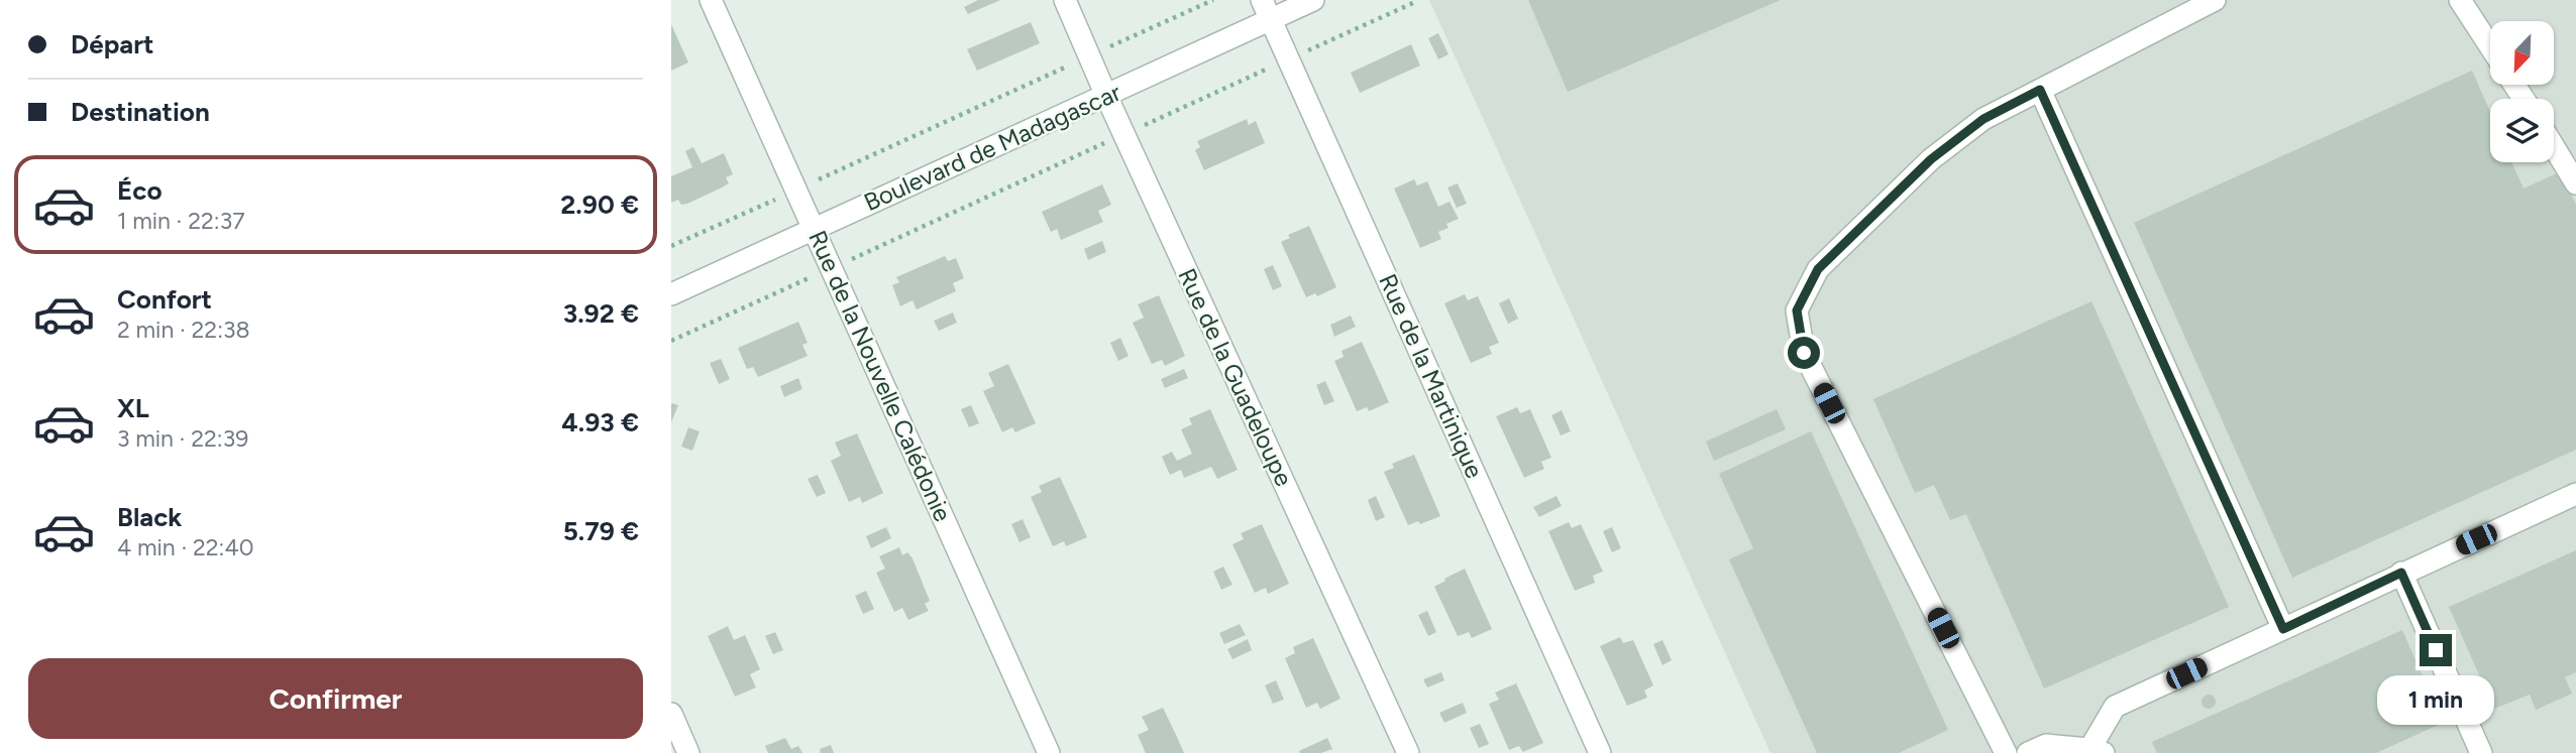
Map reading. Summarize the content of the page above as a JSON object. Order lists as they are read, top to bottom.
{
  "streets": {
    "street": [
      "Boulevard de Madagascar",
      "Rue de la Nouvelle Calédonie",
      "Rue de la Martinique",
      "Rue de la Guadeloupe"
    ]
  },
  "crossings": [
    ["Boulevard de Madagascar", "Rue de la Nouvelle Calédonie"],
    ["Boulevard de Madagascar", "Rue de la Martinique"],
    ["Boulevard de Madagascar", "Rue de la Guadeloupe"]
  ],
  "north": "bottom left",
  "page": {
    "banner": ["Départ", "Destination"],
    "list": [
      {
        "name": "Éco",
        "note": "1 min · 22:37",
        "value": "2.90 €"
      },
      {
        "name": "Confort",
        "note": "2 min · 22:38",
        "value": "3.92 €"
      },
      {
        "name": "XL",
        "note": "3 min · 22:39",
        "value": "4.93 €"
      },
      {
        "name": "Black",
        "note": "4 min · 22:40",
        "value": "5.79 €"
      }
    ],
    "buttons": "Confirmer",
    "bubble": "1 min"
  }
}
